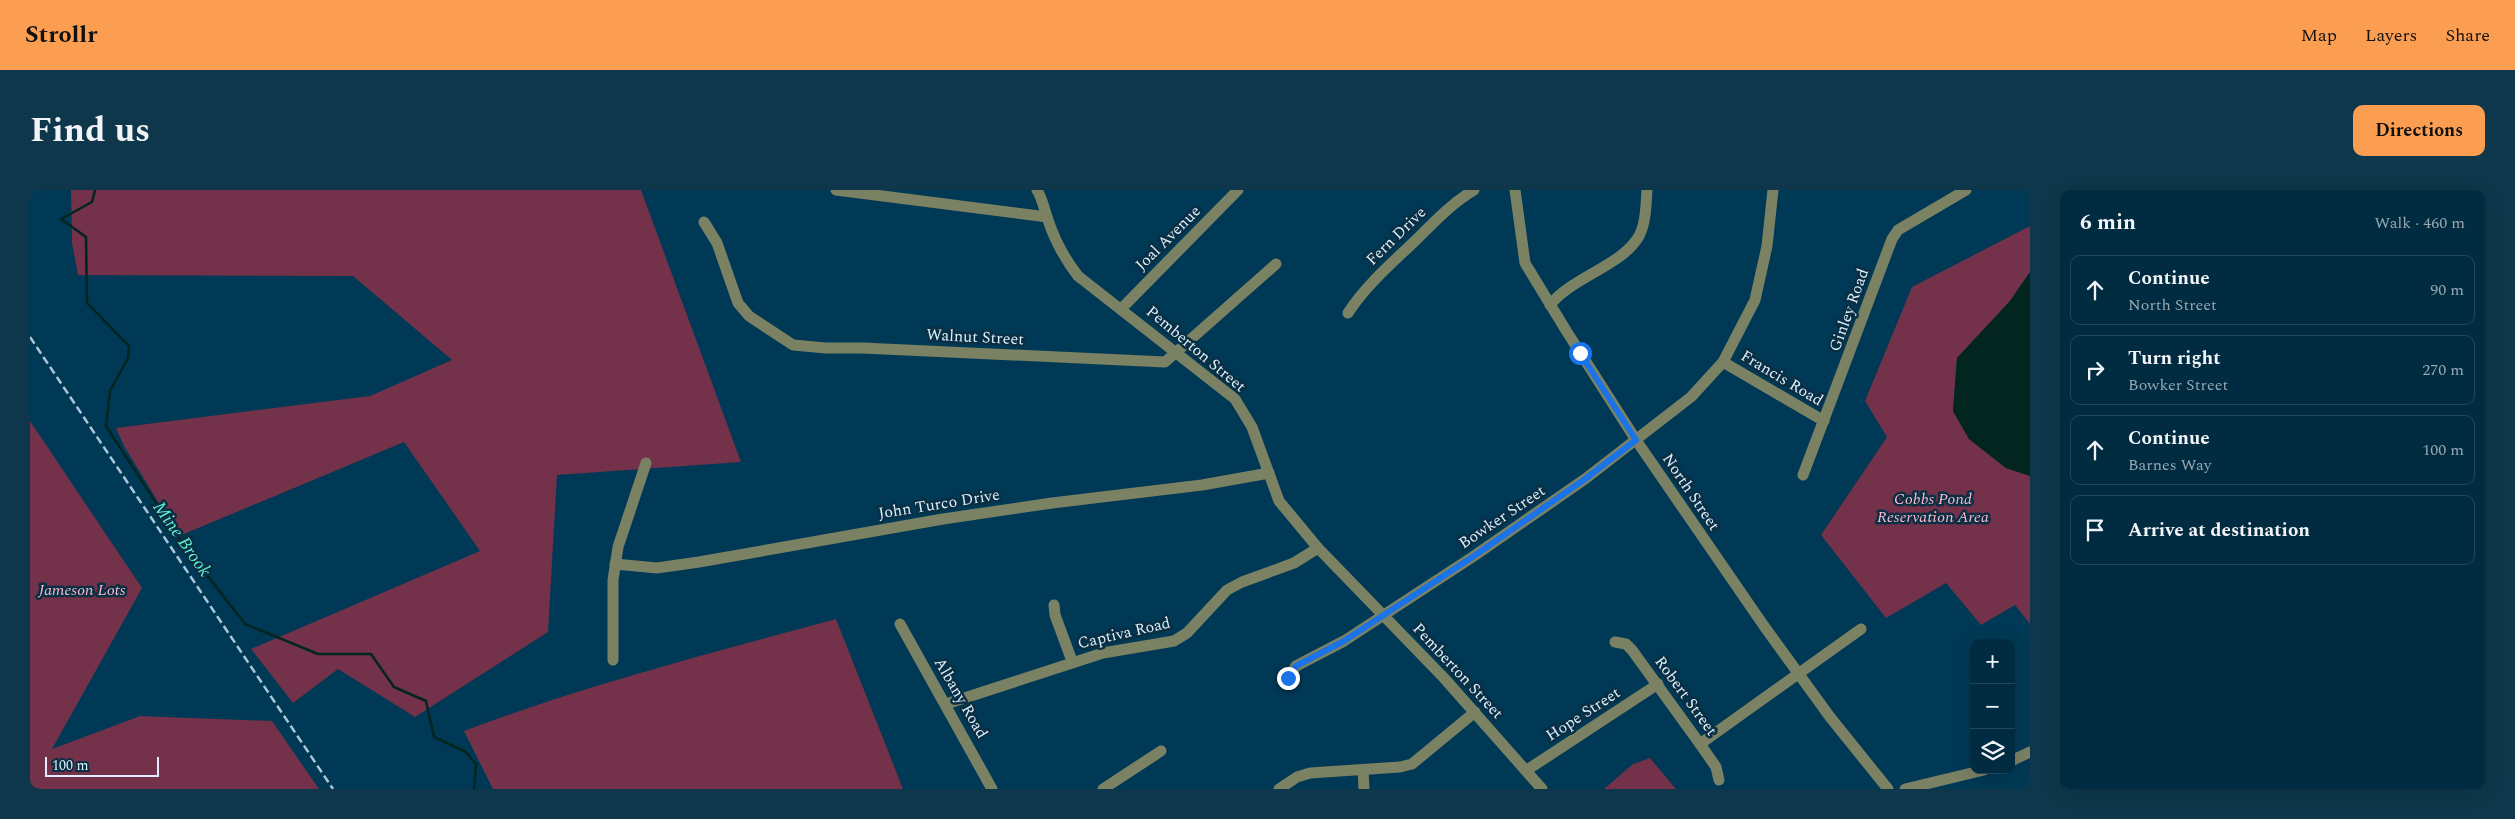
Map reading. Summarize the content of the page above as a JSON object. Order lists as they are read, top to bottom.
{
  "streets": {
    "street": [
      "Fern Drive",
      "Joal Avenue",
      "Ginley Road",
      "Walnut Street",
      "Pemberton Street",
      "Francis Road",
      "North Street",
      "John Turco Drive",
      "Bowker Street",
      "Captiva Road",
      "Robert Street",
      "Albany Road",
      "Hope Street"
    ]
  },
  "crossings": [
    ["Joal Avenue", "Pemberton Street"],
    ["Ginley Road", "Francis Road"],
    ["Walnut Street", "Pemberton Street"],
    ["Pemberton Street", "John Turco Drive"],
    ["Pemberton Street", "Bowker Street"],
    ["Pemberton Street", "Captiva Road"],
    ["Pemberton Street", "Hope Street"],
    ["Francis Road", "Bowker Street"],
    ["North Street", "Bowker Street"],
    ["Captiva Road", "Albany Road"],
    ["Robert Street", "Hope Street"]
  ],
  "water": ["Mine Brook"],
  "parks": ["Cobbs Pond Reservation Area", "Jameson Lots"],
  "scale_bar": "100 m",
  "page": {
    "header": "Strollr",
    "nav": ["Map", "Layers", "Share"],
    "title": "Find us",
    "buttons": "Directions",
    "heading": ["6 min", "Walk · 460 m"],
    "list": [
      ["Continue", "North Street", "90 m"],
      ["Turn right", "Bowker Street", "270 m"],
      ["Continue", "Barnes Way", "100 m"],
      "Arrive at destination"
    ],
    "map_buttons": ["+", "−"],
    "scale": "100 m"
  }
}
